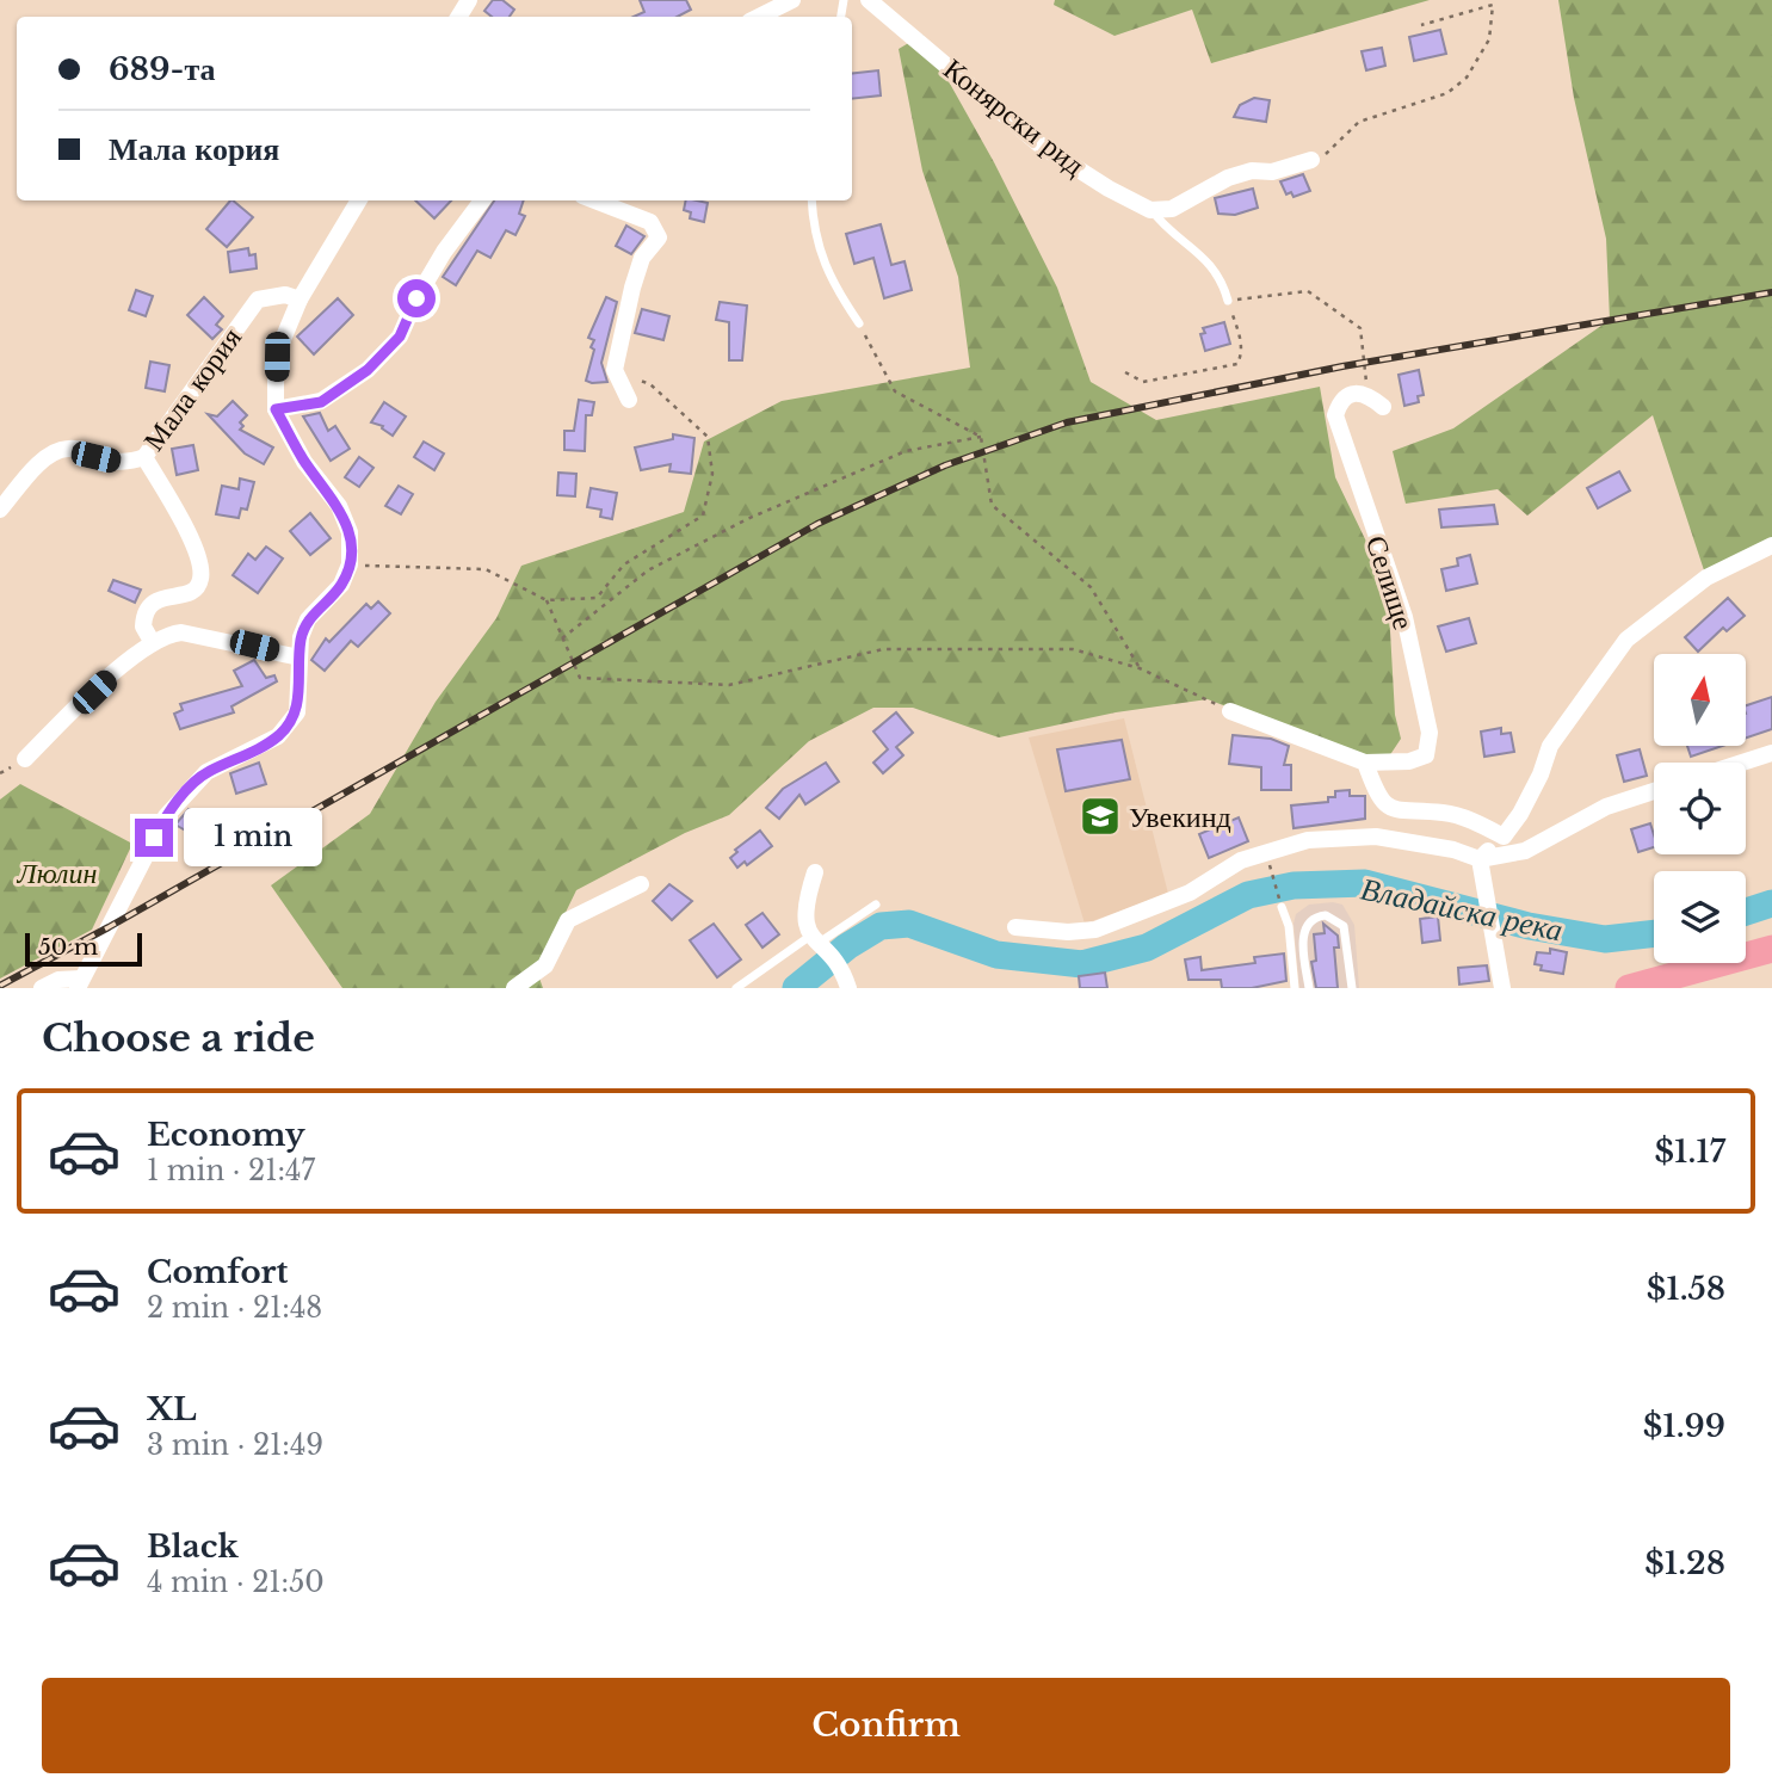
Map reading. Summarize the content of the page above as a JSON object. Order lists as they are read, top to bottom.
{
  "streets": {
    "street": ["Конярски рид", "Мала кория", "Селище"]
  },
  "water": ["Владайска река"],
  "parks": ["Люлин"],
  "places": {
    "school or university": ["Увекинд"]
  },
  "scale_bar": "50 m",
  "north": "top",
  "page": {
    "banner": ["689-та", "Мала кория"],
    "bubble": "1 min",
    "scale": "50 m",
    "heading": "Choose a ride",
    "list": [
      {
        "name": "Economy",
        "note": "1 min · 21:47",
        "value": "$1.17"
      },
      {
        "name": "Comfort",
        "note": "2 min · 21:48",
        "value": "$1.58"
      },
      {
        "name": "XL",
        "note": "3 min · 21:49",
        "value": "$1.99"
      },
      {
        "name": "Black",
        "note": "4 min · 21:50",
        "value": "$1.28"
      }
    ],
    "buttons": "Confirm"
  }
}
